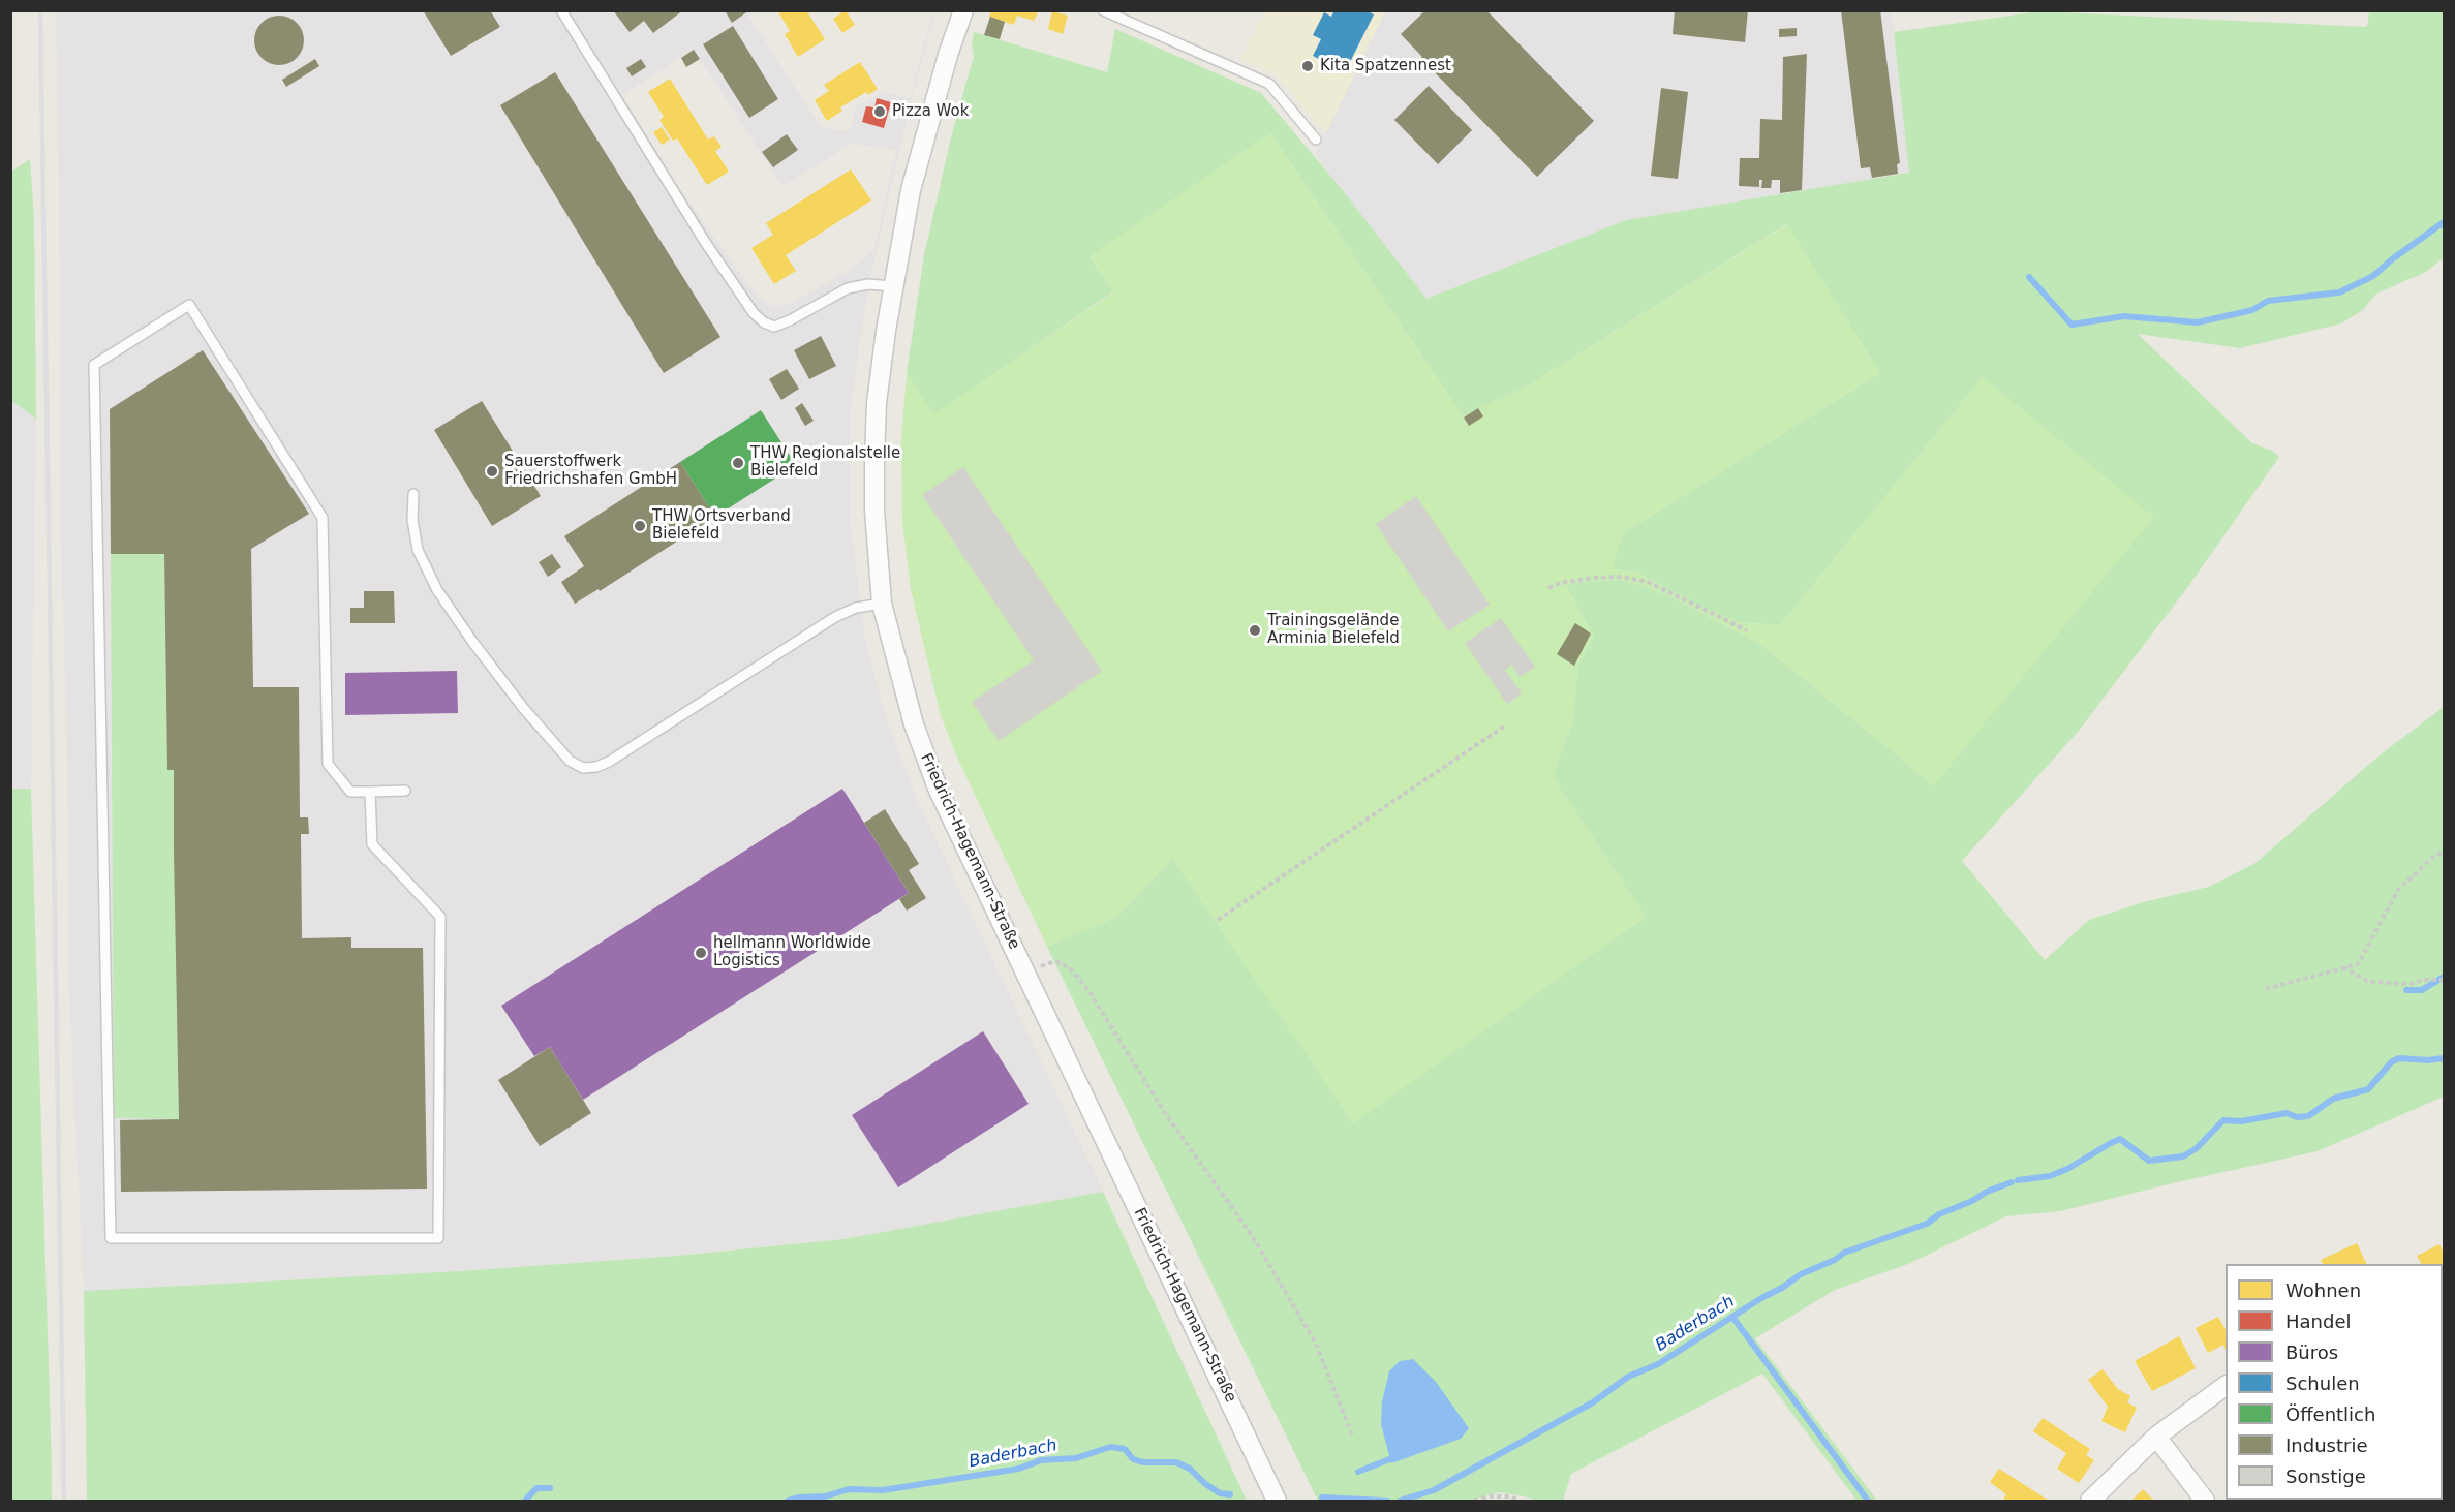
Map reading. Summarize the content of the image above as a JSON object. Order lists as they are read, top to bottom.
{
  "streets": {
    "street": ["Friedrich-Hagemann-Straße"]
  },
  "water": ["Baderbach"],
  "places": [
    "Kita Spatzennest",
    "Pizza Wok",
    "THW Regionalstelle Bielefeld",
    "Sauerstoffwerk Friedrichshafen GmbH",
    "THW Ortsverband Bielefeld",
    "Trainingsgelände Arminia Bielefeld",
    "hellmann Worldwide Logistics"
  ],
  "legend": [
    "Wohnen",
    "Handel",
    "Büros",
    "Schulen",
    "Öffentlich",
    "Industrie",
    "Sonstige"
  ]
}
